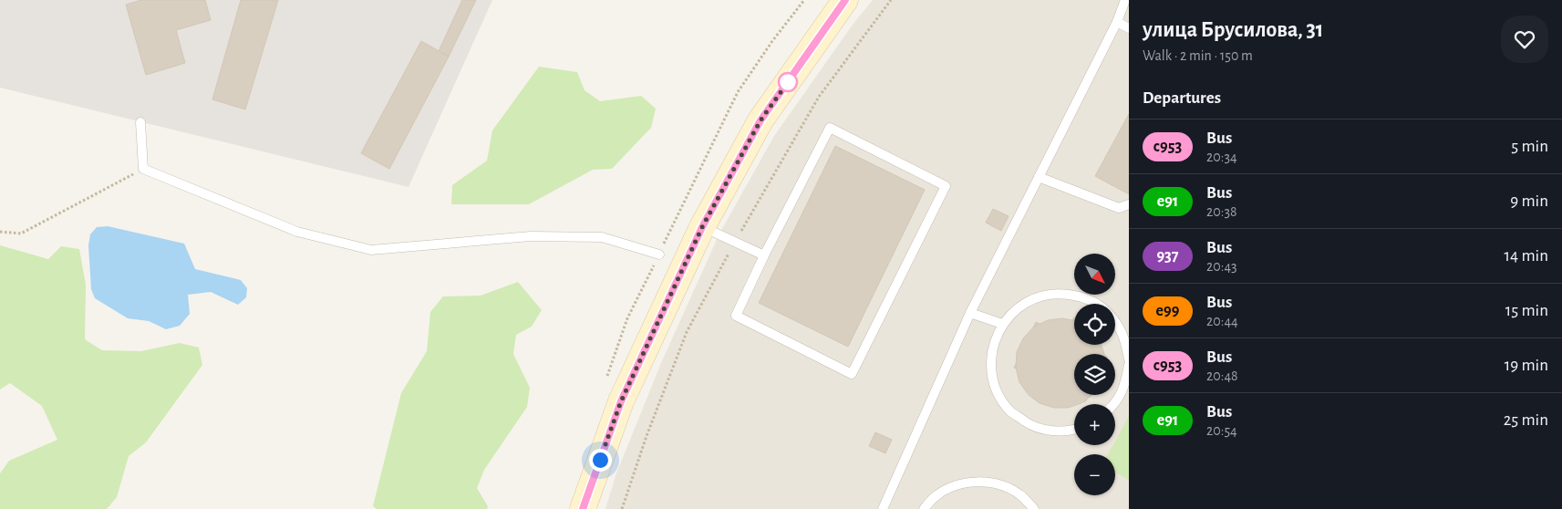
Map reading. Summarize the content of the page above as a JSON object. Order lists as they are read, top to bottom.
{
  "lines": ["bus line с953"],
  "north": "bottom right",
  "page": {
    "heading": [
      ["улица Брусилова, 31", "Walk · 2 min · 150 m"],
      "Departures"
    ],
    "list": [
      {
        "mark": "с953",
        "name": "Bus",
        "note": "20:34",
        "value": "5 min"
      },
      {
        "mark": "е91",
        "name": "Bus",
        "note": "20:38",
        "value": "9 min"
      },
      {
        "mark": "937",
        "name": "Bus",
        "note": "20:43",
        "value": "14 min"
      },
      {
        "mark": "е99",
        "name": "Bus",
        "note": "20:44",
        "value": "15 min"
      },
      {
        "mark": "с953",
        "name": "Bus",
        "note": "20:48",
        "value": "19 min"
      },
      {
        "mark": "е91",
        "name": "Bus",
        "note": "20:54",
        "value": "25 min"
      }
    ],
    "map_buttons": ["+", "−"]
  }
}
